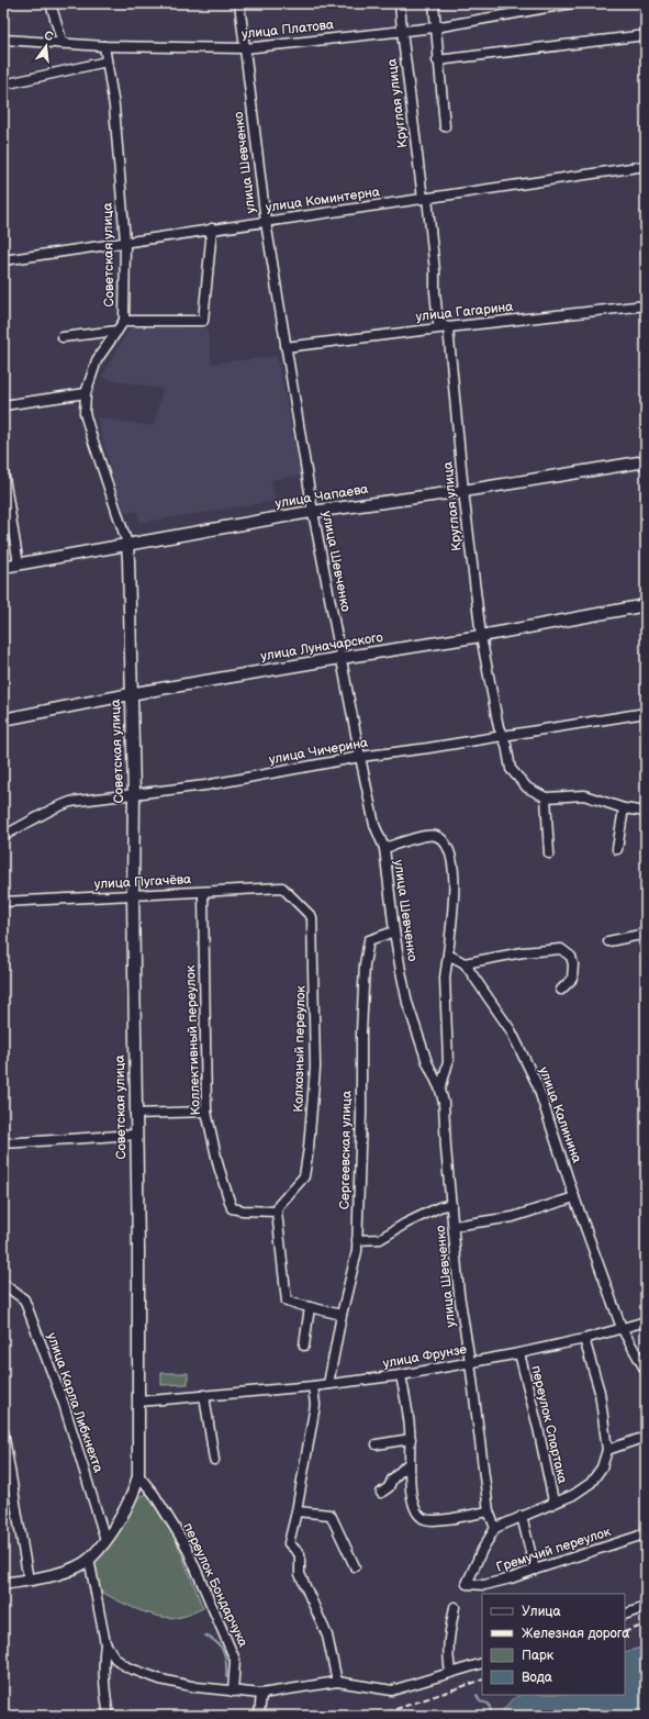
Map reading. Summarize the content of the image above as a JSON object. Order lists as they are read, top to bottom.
{
  "streets": {
    "main road": ["Советская улица", "улица Чапаева", "улица Луначарского"],
    "street": [
      "улица Платова",
      "Круглая улица",
      "улица Шевченко",
      "улица Коминтерна",
      "улица Гагарина",
      "улица Чичерина",
      "улица Пугачёва",
      "Коллективный переулок",
      "Колхозный переулок",
      "улица Калинина",
      "Сергеевская улица",
      "улица Фрунзе",
      "улица Карла Либкнехта",
      "переулок Спартака",
      "Гремучий переулок",
      "переулок Бондарчука"
    ]
  },
  "crossings": [
    ["улица Платова", "Круглая улица"],
    ["улица Платова", "улица Шевченко"],
    ["улица Платова", "Советская улица"],
    ["Круглая улица", "улица Коминтерна"],
    ["Круглая улица", "улица Гагарина"],
    ["Круглая улица", "улица Чапаева"],
    ["Круглая улица", "улица Луначарского"],
    ["Круглая улица", "улица Чичерина"],
    ["улица Шевченко", "улица Коминтерна"],
    ["улица Шевченко", "улица Гагарина"],
    ["улица Шевченко", "улица Чапаева"],
    ["улица Шевченко", "улица Луначарского"],
    ["улица Шевченко", "улица Чичерина"],
    ["улица Шевченко", "улица Калинина"],
    ["улица Шевченко", "Сергеевская улица"],
    ["улица Шевченко", "улица Фрунзе"],
    ["улица Шевченко", "Гремучий переулок"],
    ["улица Коминтерна", "Советская улица"],
    ["Советская улица", "улица Чапаева"],
    ["Советская улица", "улица Луначарского"],
    ["Советская улица", "улица Чичерина"],
    ["Советская улица", "улица Пугачёва"],
    ["Советская улица", "улица Фрунзе"],
    ["Советская улица", "улица Карла Либкнехта"],
    ["Советская улица", "переулок Бондарчука"],
    ["улица Пугачёва", "Коллективный переулок"],
    ["улица Пугачёва", "Колхозный переулок"],
    ["Коллективный переулок", "Колхозный переулок"],
    ["улица Калинина", "улица Фрунзе"],
    ["Сергеевская улица", "улица Фрунзе"],
    ["улица Фрунзе", "переулок Спартака"]
  ],
  "legend": [
    "Улица",
    "Железная дорога",
    "Парк",
    "Вода"
  ],
  "north": "top"
}
